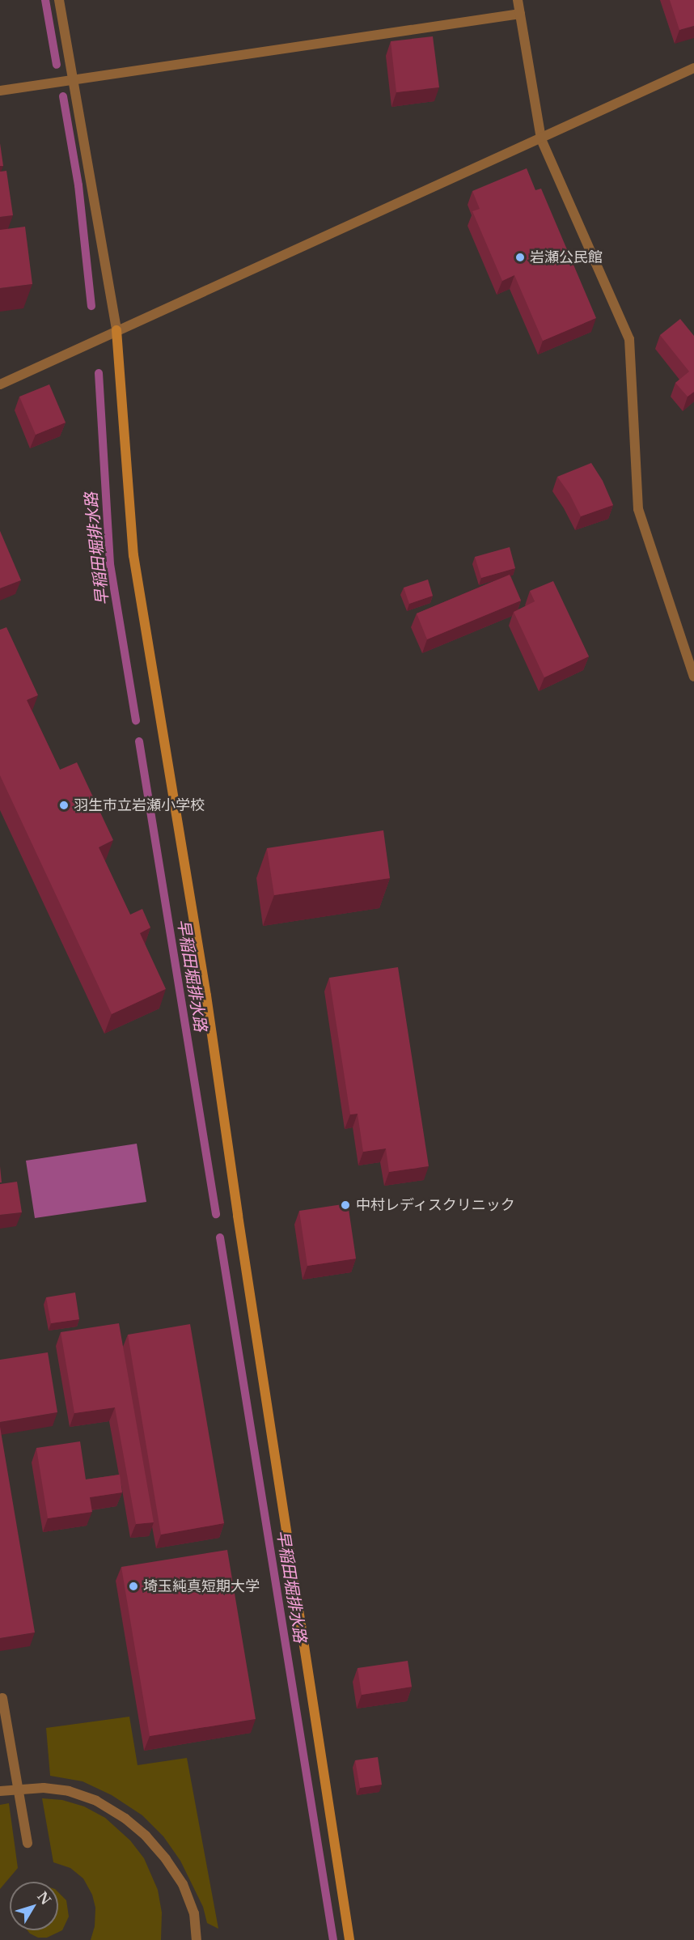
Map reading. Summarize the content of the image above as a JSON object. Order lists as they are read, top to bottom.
{
  "water": ["早稲田堀排水路"],
  "places": [
    "岩瀬公民館",
    "羽生市立岩瀬小学校",
    "中村レディスクリニック",
    "埼玉純真短期大学"
  ],
  "north": "top right"
}
